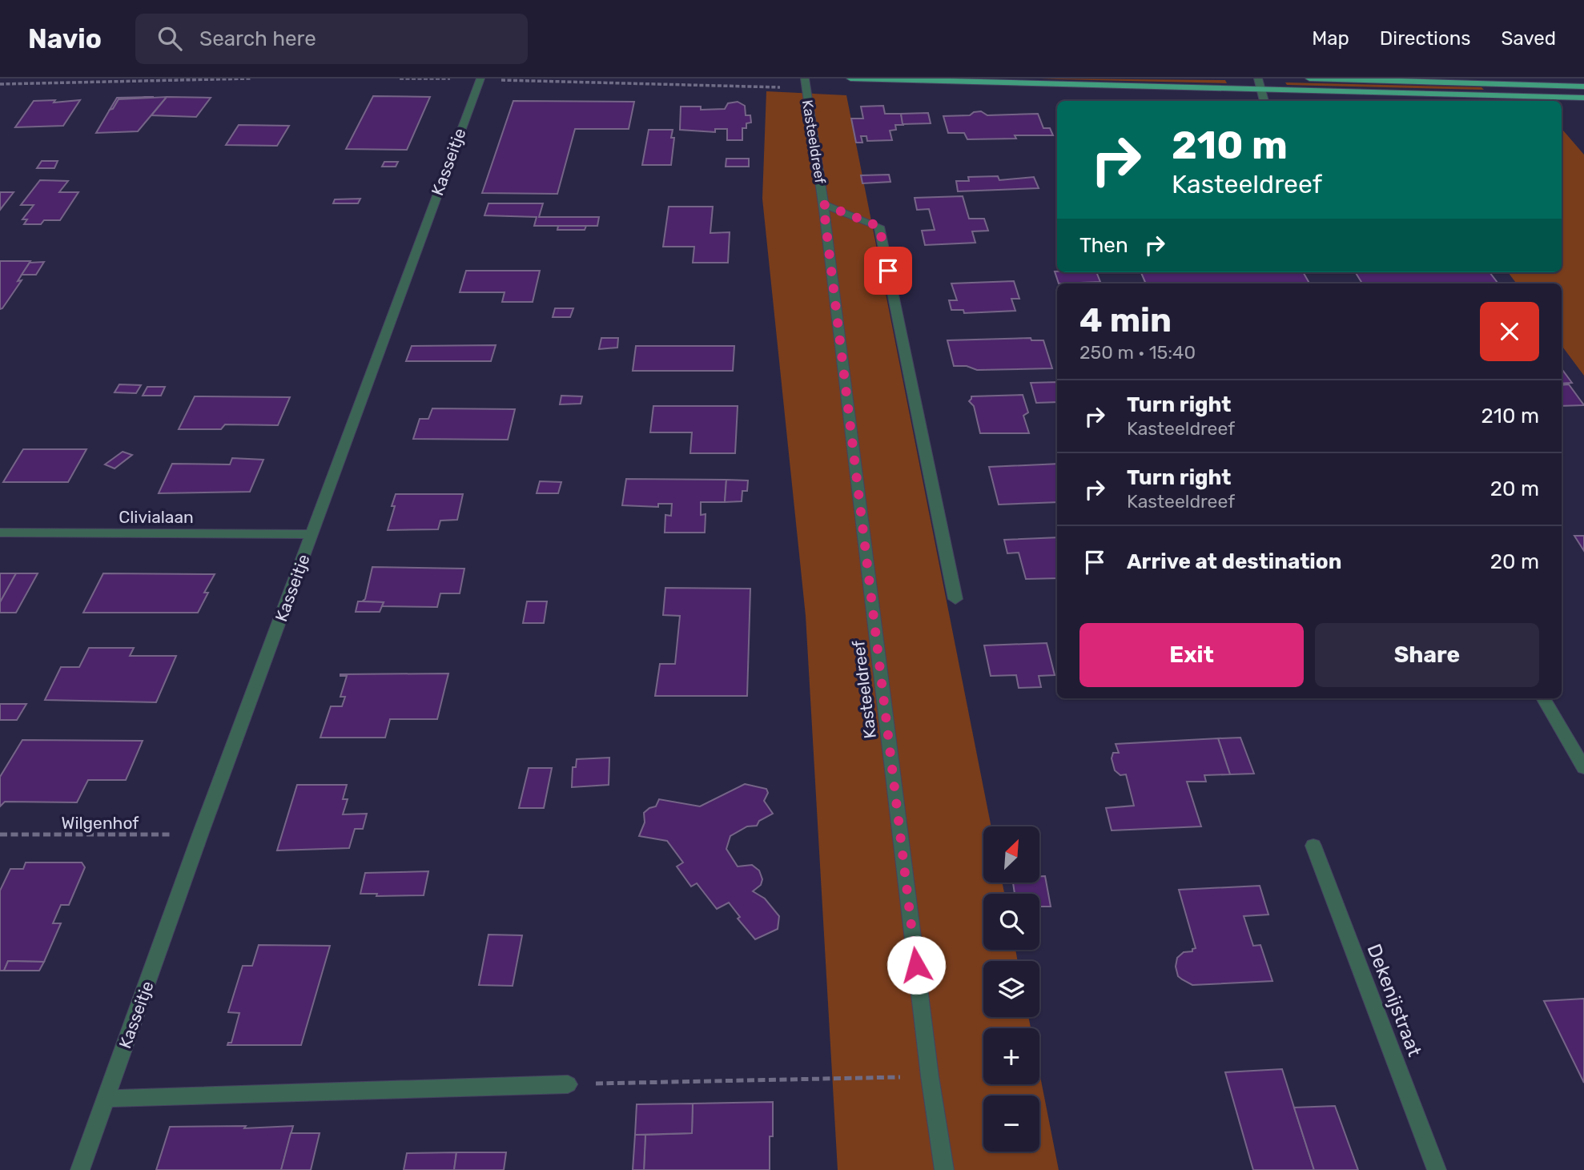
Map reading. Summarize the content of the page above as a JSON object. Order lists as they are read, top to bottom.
{
  "streets": {
    "street": [
      "Kasteeldreef",
      "Kasseitje",
      "Clivialaan",
      "Dekenijstraat"
    ],
    "path": ["Wilgenhof"]
  },
  "crossings": [
    ["Kasseitje", "Clivialaan"],
    ["Kasseitje", "Wilgenhof"]
  ],
  "north": "top right",
  "page": {
    "header": "Navio",
    "search": "Search here",
    "nav": ["Map", "Directions", "Saved"],
    "turn": ["210 m", "Kasteeldreef"],
    "then": "Then",
    "heading": ["4 min", "250 m · 15:40"],
    "list": [
      {
        "name": "Turn right",
        "note": "Kasteeldreef",
        "value": "210 m"
      },
      {
        "name": "Turn right",
        "note": "Kasteeldreef",
        "value": "20 m"
      },
      {
        "name": "Arrive at destination",
        "value": "20 m"
      }
    ],
    "buttons": ["Exit", "Share"],
    "map_buttons": ["+", "−"]
  }
}
